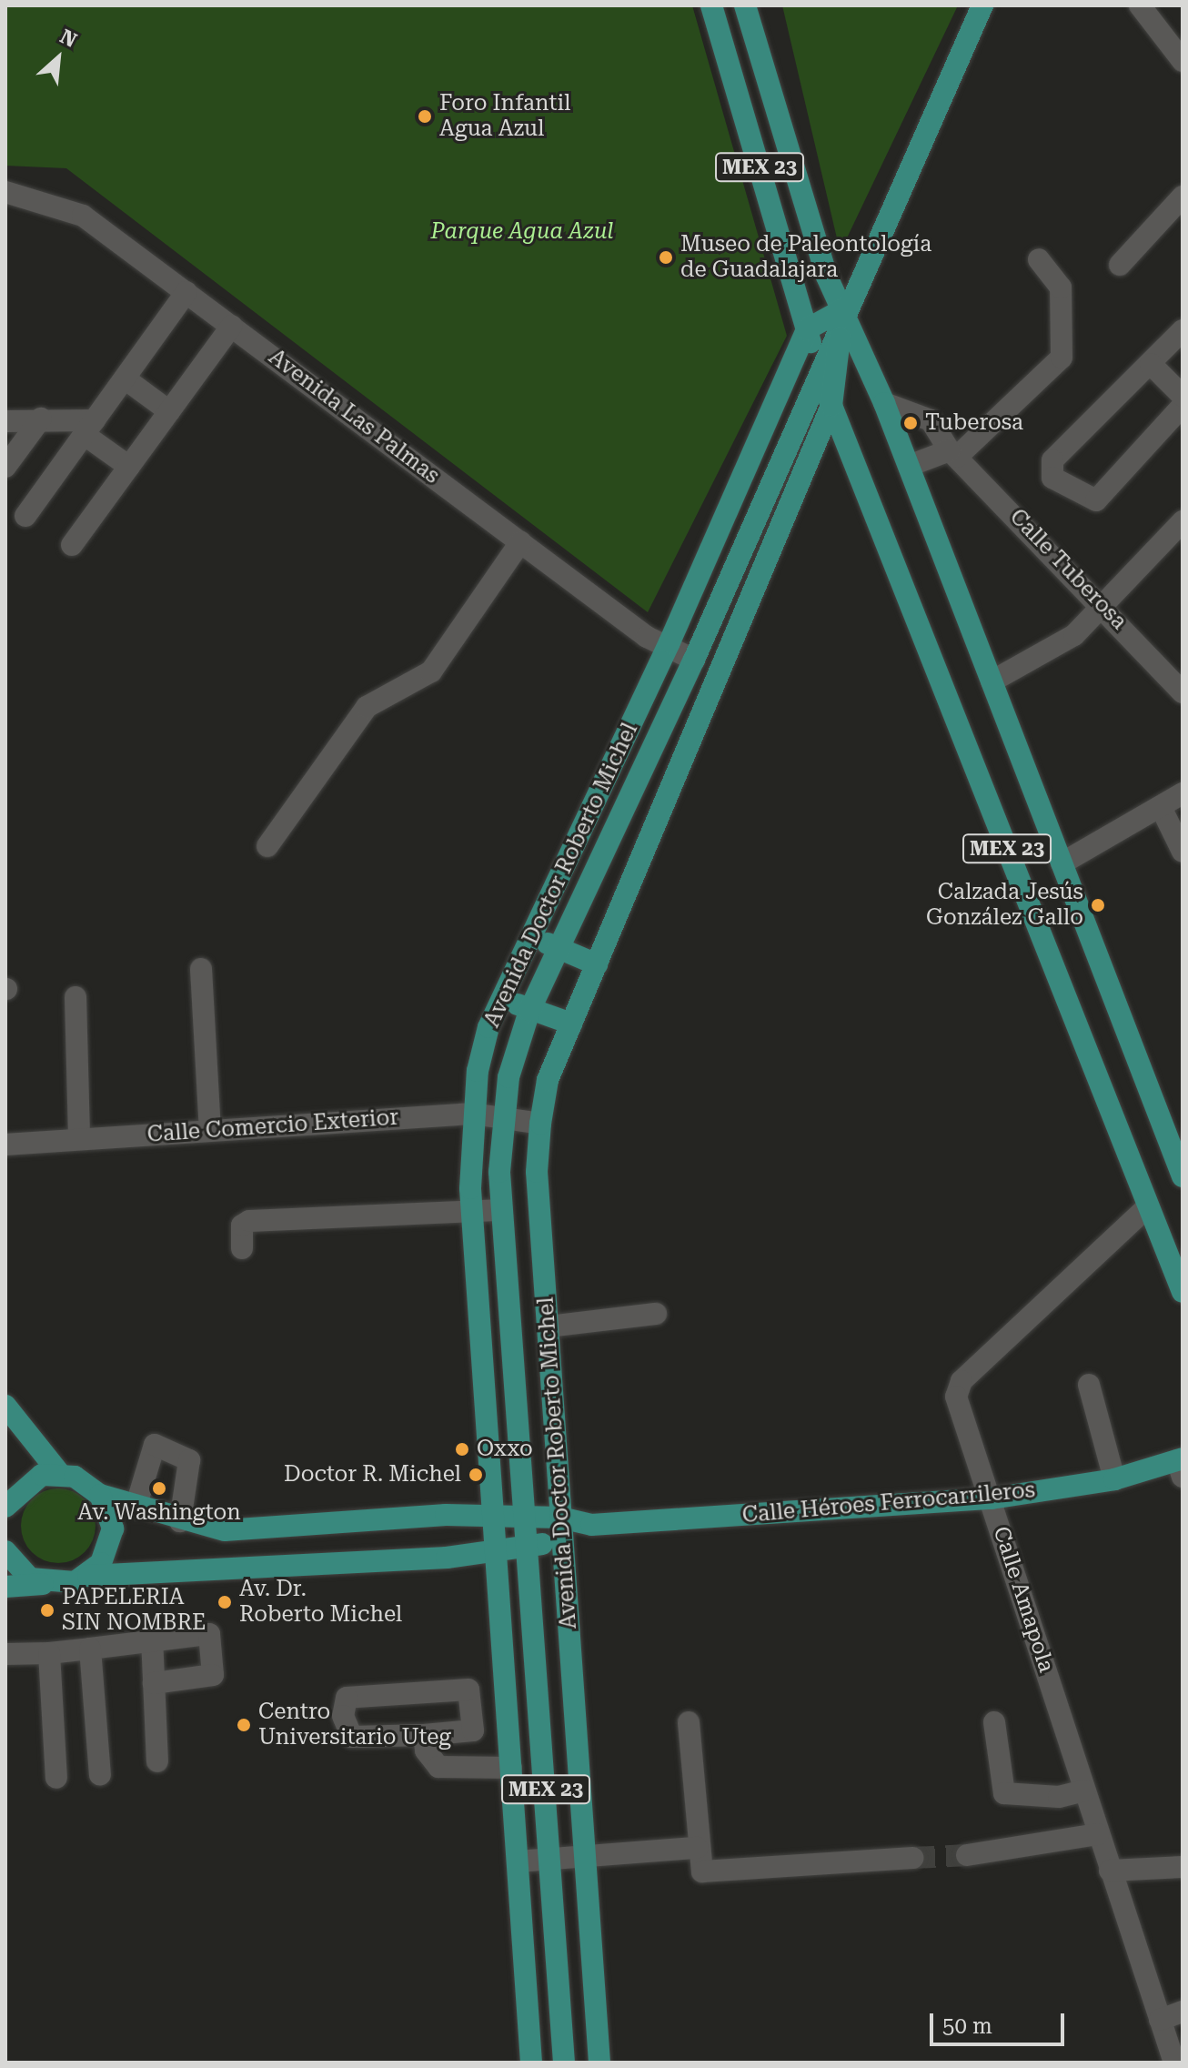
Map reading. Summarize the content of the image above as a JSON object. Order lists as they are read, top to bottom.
{
  "streets": {
    "main road": ["MEX 23", "Avenida Doctor Roberto Michel", "Calle Héroes Ferrocarrileros"],
    "street": [
      "Avenida Las Palmas",
      "Calle Tuberosa",
      "Calle Comercio Exterior",
      "Calle Amapola"
    ]
  },
  "crossings": [
    ["MEX 23", "Calle Tuberosa"],
    ["MEX 23", "Avenida Doctor Roberto Michel"],
    ["MEX 23", "Calle Amapola"],
    ["Avenida Las Palmas", "Avenida Doctor Roberto Michel"],
    ["Avenida Doctor Roberto Michel", "Calle Comercio Exterior"],
    ["Avenida Doctor Roberto Michel", "Calle Héroes Ferrocarrileros"],
    ["Calle Héroes Ferrocarrileros", "Calle Amapola"]
  ],
  "parks": ["Parque Agua Azul"],
  "places": [
    "Foro Infantil Agua Azul",
    "Museo de Paleontología de Guadalajara",
    "Tuberosa",
    "Calzada Jesús González Gallo",
    "Oxxo",
    "Doctor R. Michel",
    "Av. Washington",
    "Av. Dr. Roberto Michel",
    "PAPELERIA SIN NOMBRE",
    "Centro Universitario Uteg"
  ],
  "scale_bar": "50 m",
  "north": "top right"
}
